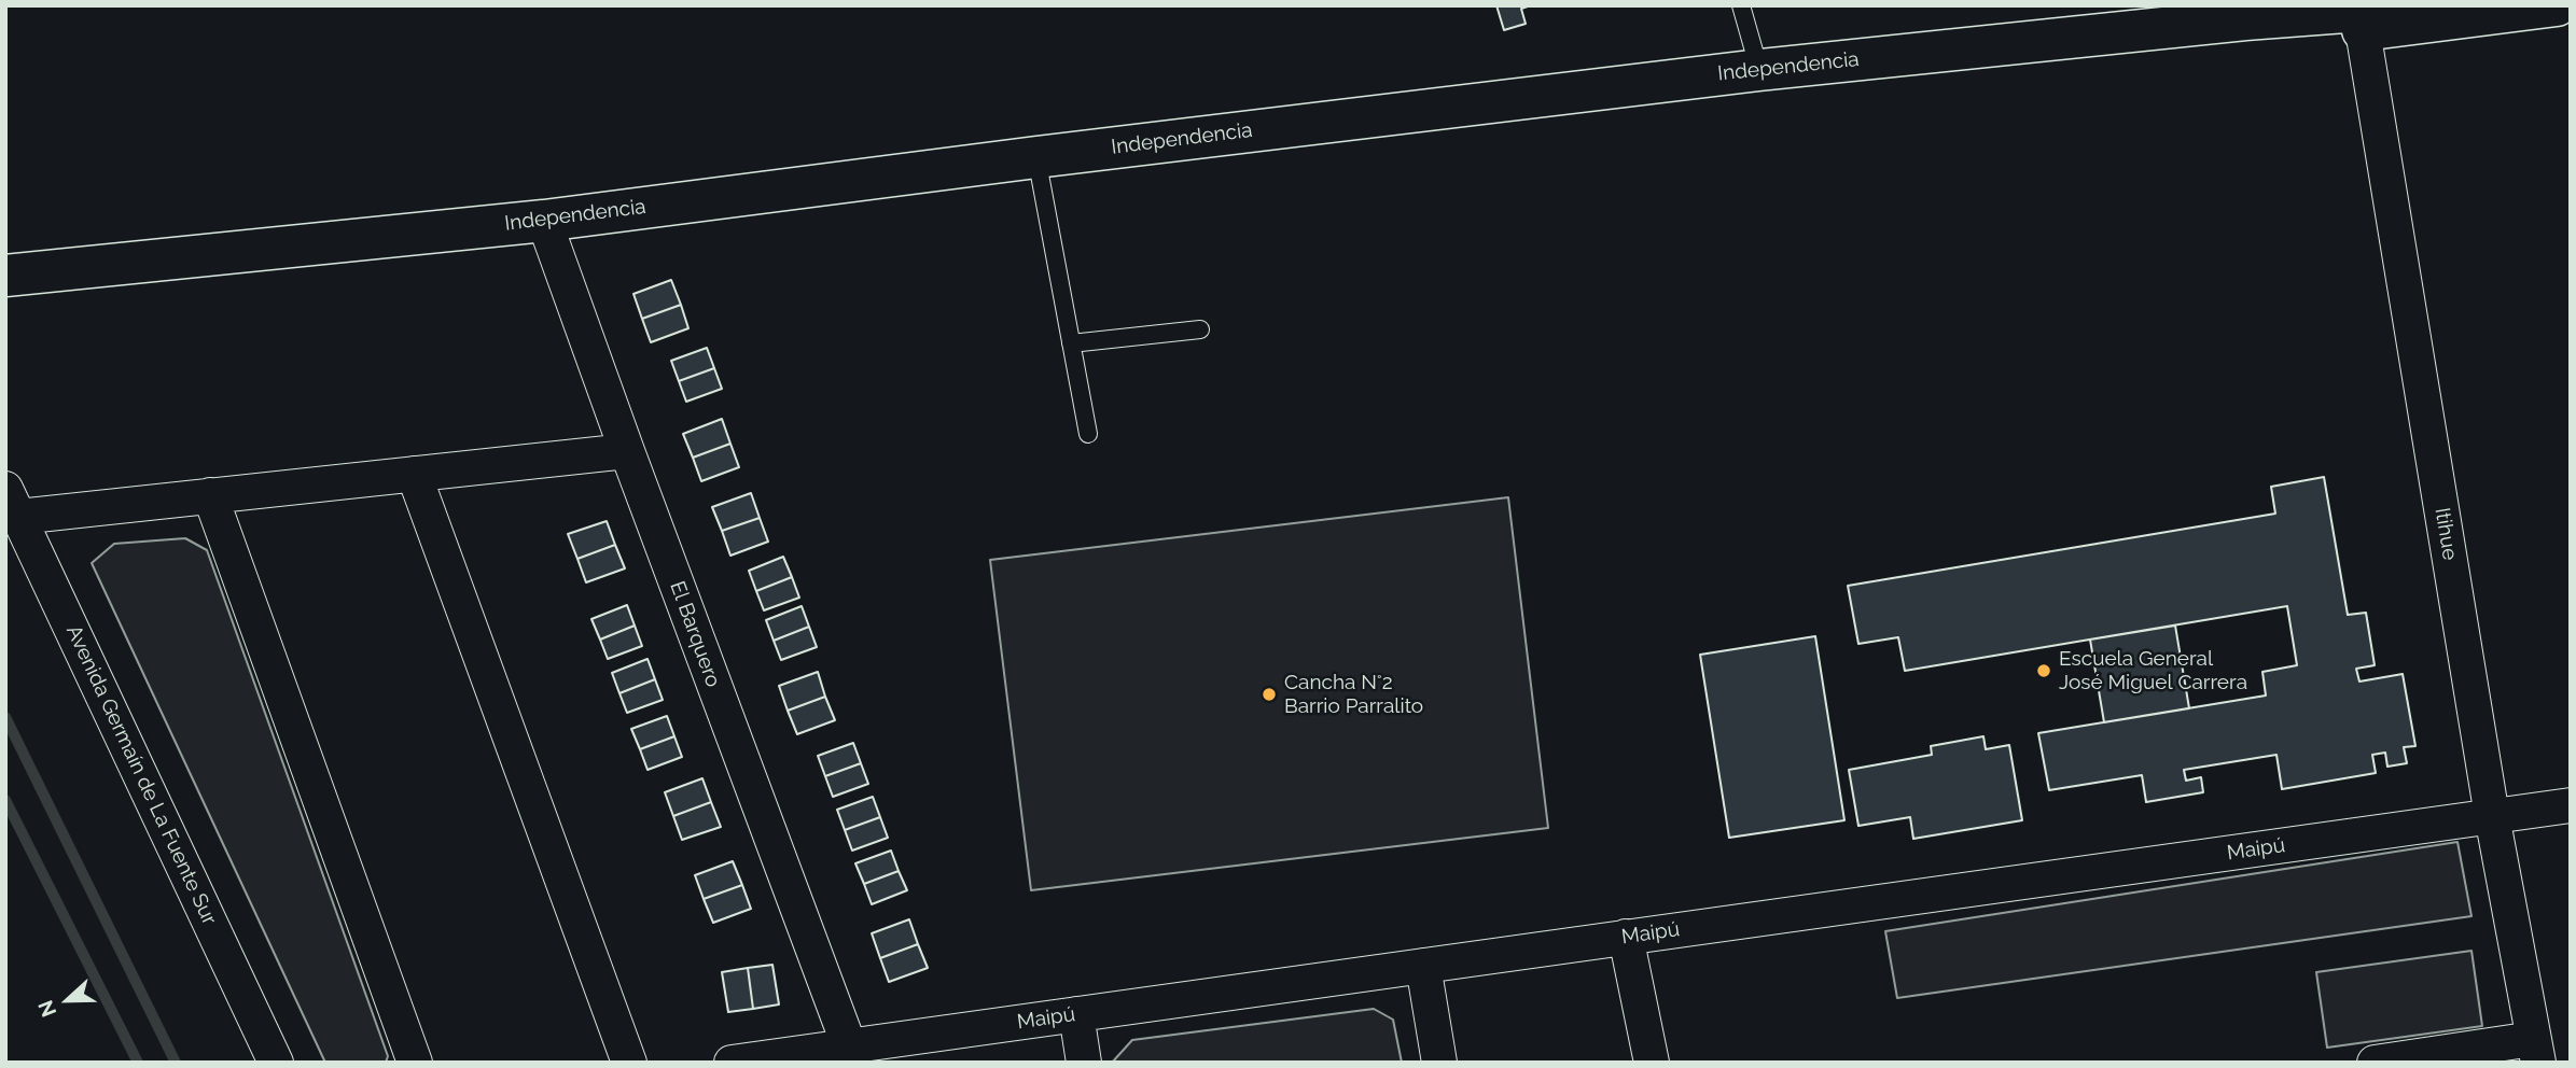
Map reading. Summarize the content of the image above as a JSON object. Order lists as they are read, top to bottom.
{
  "streets": {
    "street": [
      "Independencia",
      "Itihue",
      "El Barquero",
      "Avenida Germaín de La Fuente Sur",
      "Maipú"
    ]
  },
  "crossings": [
    ["Independencia", "Itihue"],
    ["Independencia", "El Barquero"],
    ["Itihue", "Maipú"],
    ["El Barquero", "Maipú"]
  ],
  "places": ["Escuela General José Miguel Carrera", "Cancha N°2 Barrio Parralito"],
  "north": "left"
}
